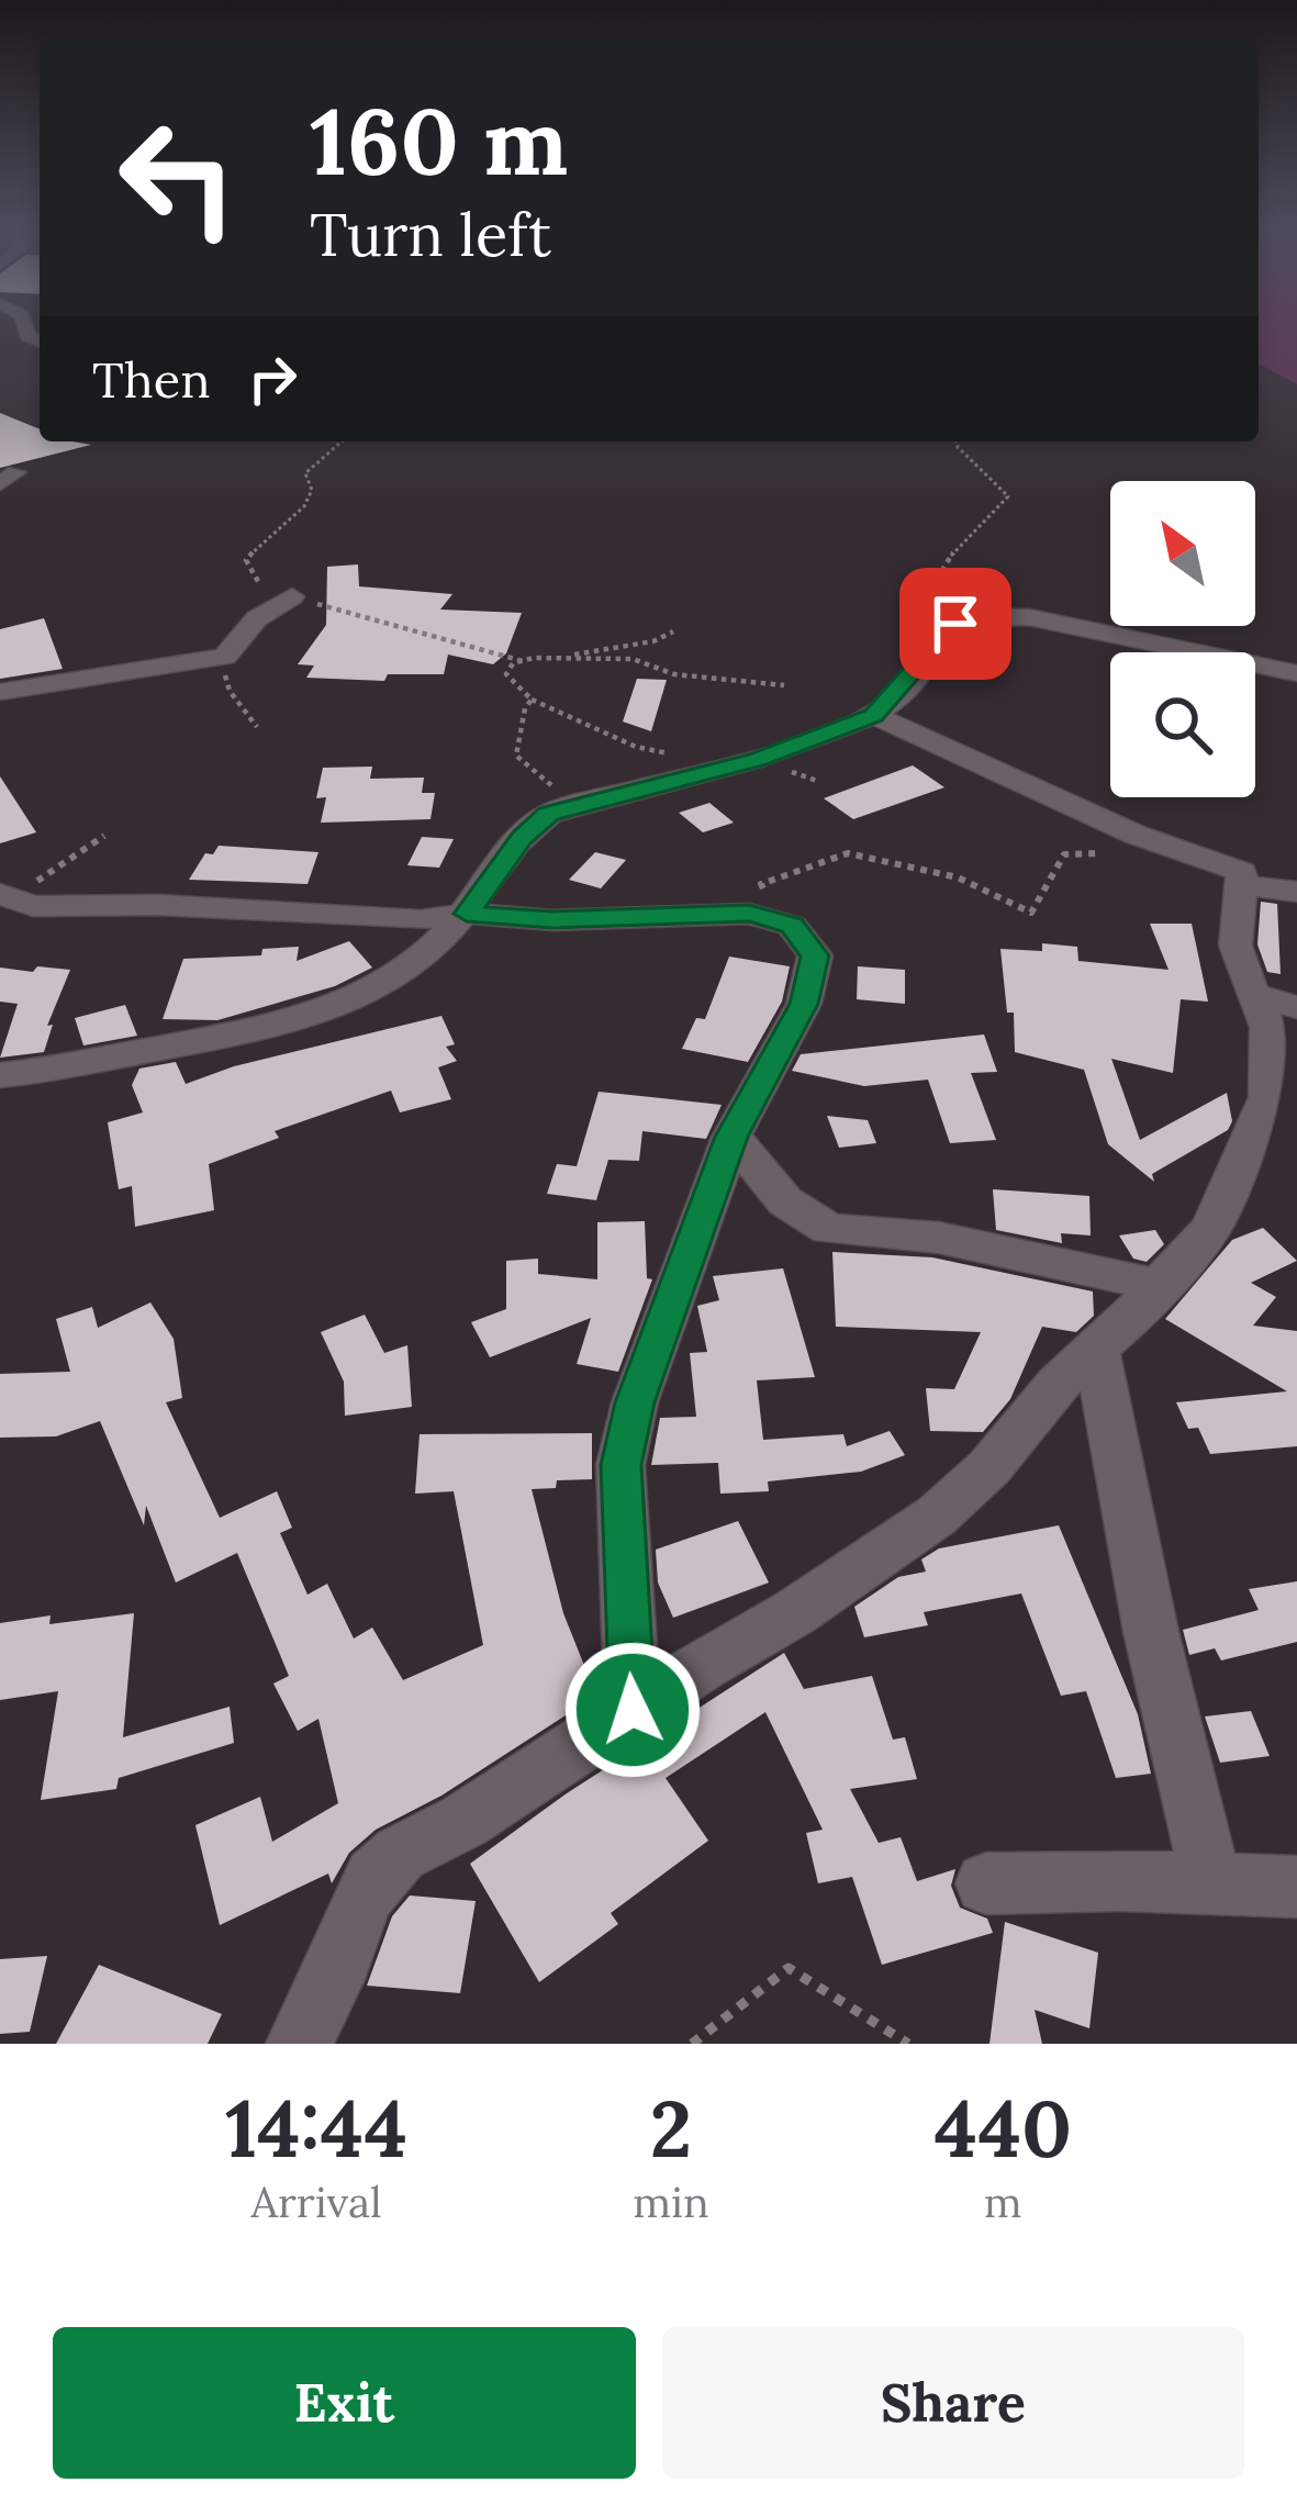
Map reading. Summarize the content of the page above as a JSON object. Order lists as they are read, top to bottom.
{
  "north": "top left",
  "page": {
    "turn": ["160 m", "Turn left"],
    "then": "Then",
    "eta": [
      "14:44",
      "Arrival",
      "2",
      "min",
      "440",
      "m"
    ],
    "buttons": ["Exit", "Share"]
  }
}
